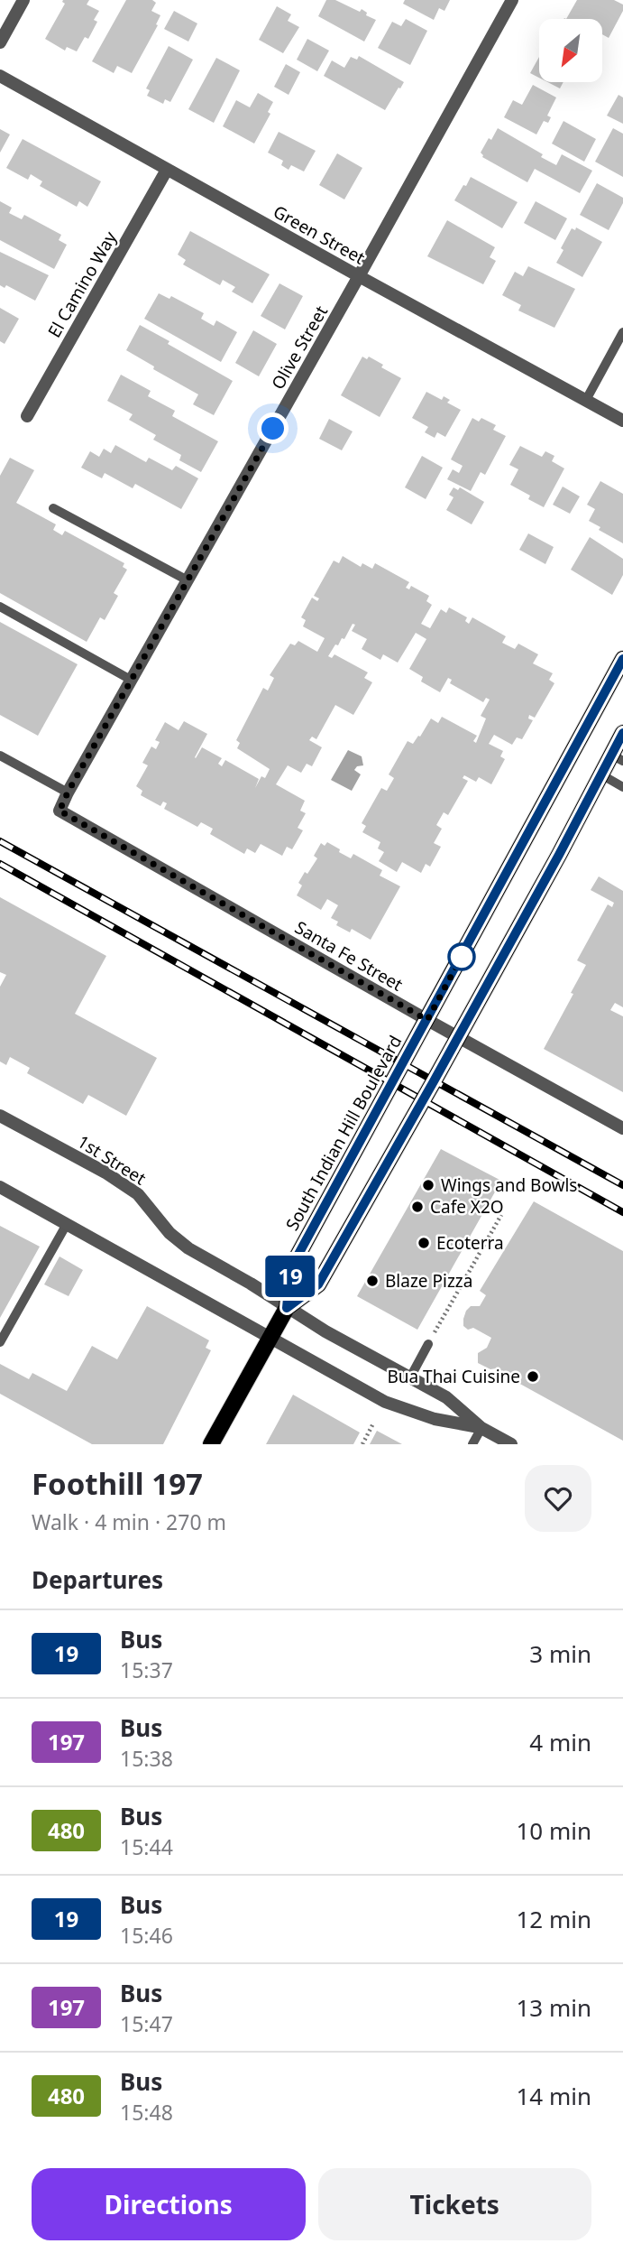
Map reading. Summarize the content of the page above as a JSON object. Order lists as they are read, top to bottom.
{
  "streets": {
    "main road": ["South Indian Hill Boulevard"],
    "street": [
      "Green Street",
      "El Camino Way",
      "Olive Street",
      "Santa Fe Street",
      "1st Street"
    ]
  },
  "crossings": [
    ["Green Street", "El Camino Way"],
    ["Green Street", "Olive Street"],
    ["Olive Street", "Santa Fe Street"],
    ["Santa Fe Street", "South Indian Hill Boulevard"],
    ["South Indian Hill Boulevard", "1st Street"]
  ],
  "places": [
    "Wings and Bowls",
    "Cafe X2O",
    "Ecoterra",
    "Blaze Pizza",
    "Bua Thai Cuisine"
  ],
  "lines": ["bus line 19"],
  "north": "bottom left",
  "page": {
    "on_map": "19",
    "heading": [
      ["Foothill 197", "Walk · 4 min · 270 m"],
      "Departures"
    ],
    "list": [
      {
        "mark": "19",
        "name": "Bus",
        "note": "15:37",
        "value": "3 min"
      },
      {
        "mark": "197",
        "name": "Bus",
        "note": "15:38",
        "value": "4 min"
      },
      {
        "mark": "480",
        "name": "Bus",
        "note": "15:44",
        "value": "10 min"
      },
      {
        "mark": "19",
        "name": "Bus",
        "note": "15:46",
        "value": "12 min"
      },
      {
        "mark": "197",
        "name": "Bus",
        "note": "15:47",
        "value": "13 min"
      },
      {
        "mark": "480",
        "name": "Bus",
        "note": "15:48",
        "value": "14 min"
      }
    ],
    "buttons": ["Directions", "Tickets"]
  }
}
